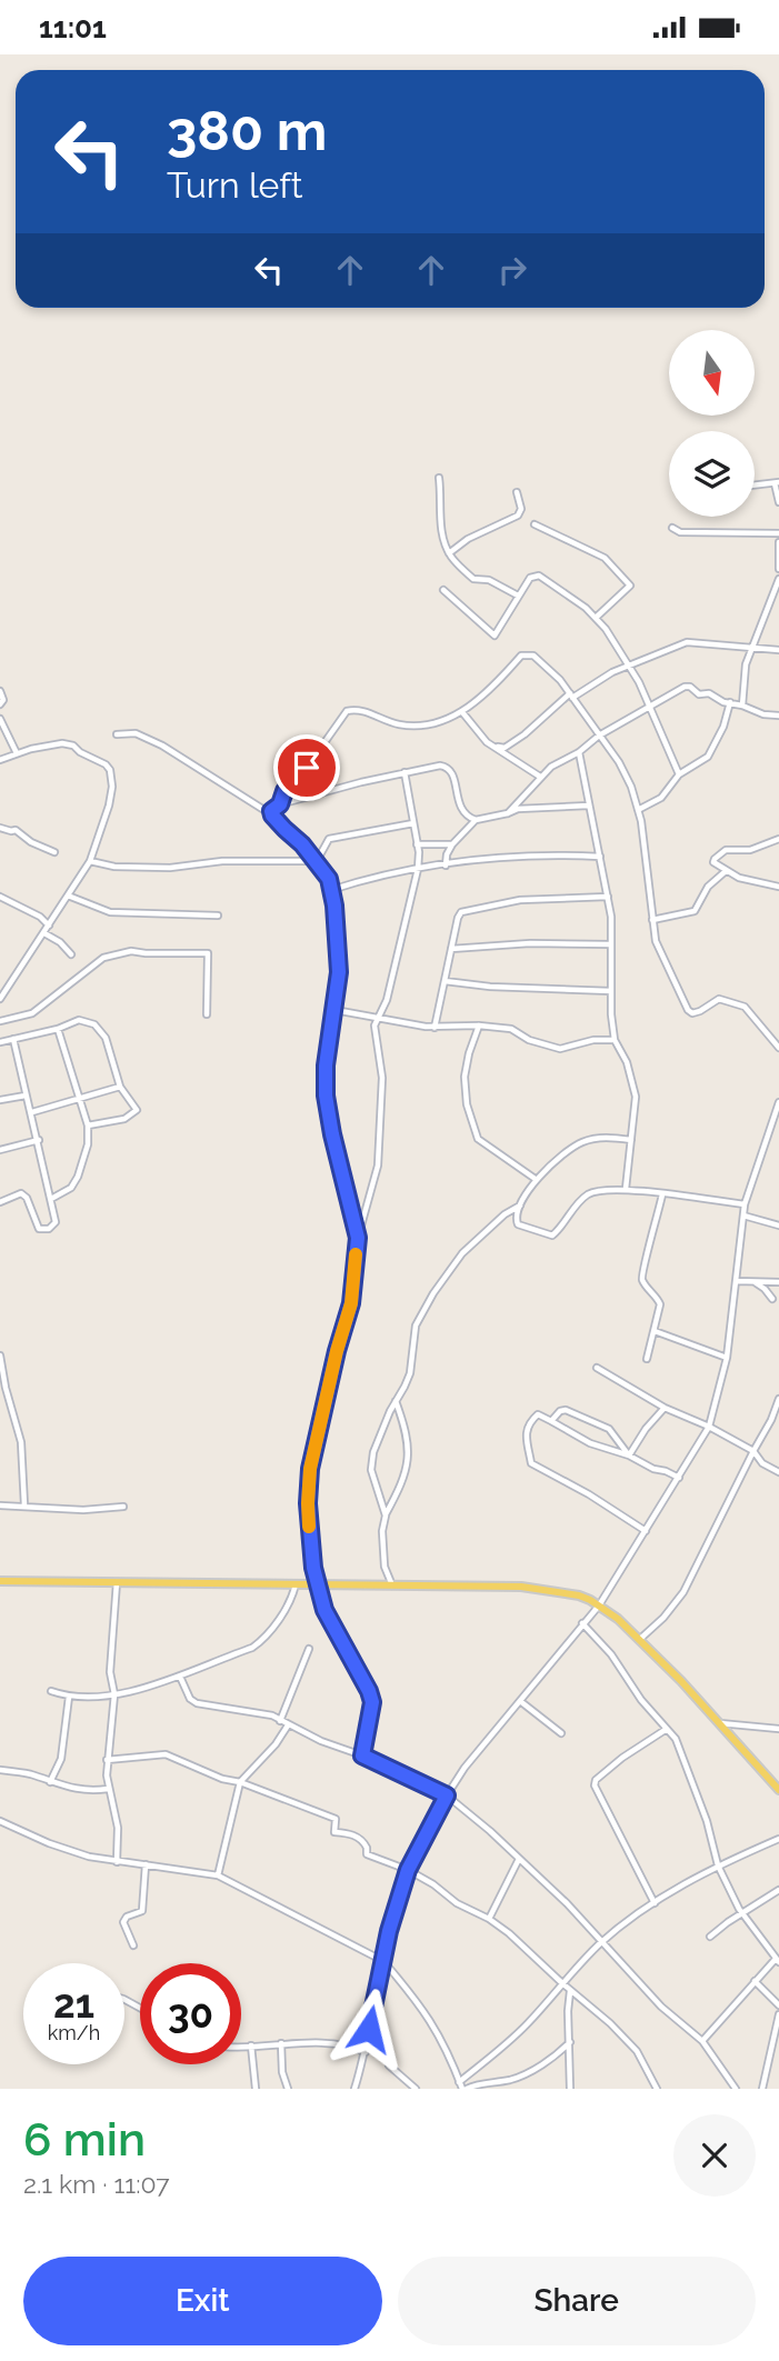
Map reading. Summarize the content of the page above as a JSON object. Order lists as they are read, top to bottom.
{
  "north": "bottom",
  "page": {
    "status": "11:01",
    "turn": ["380 m", "Turn left"],
    "speed": "21 km/h",
    "limit": "30",
    "heading": ["6 min", "2.1 km · 11:07"],
    "buttons": ["Exit", "Share"]
  }
}
